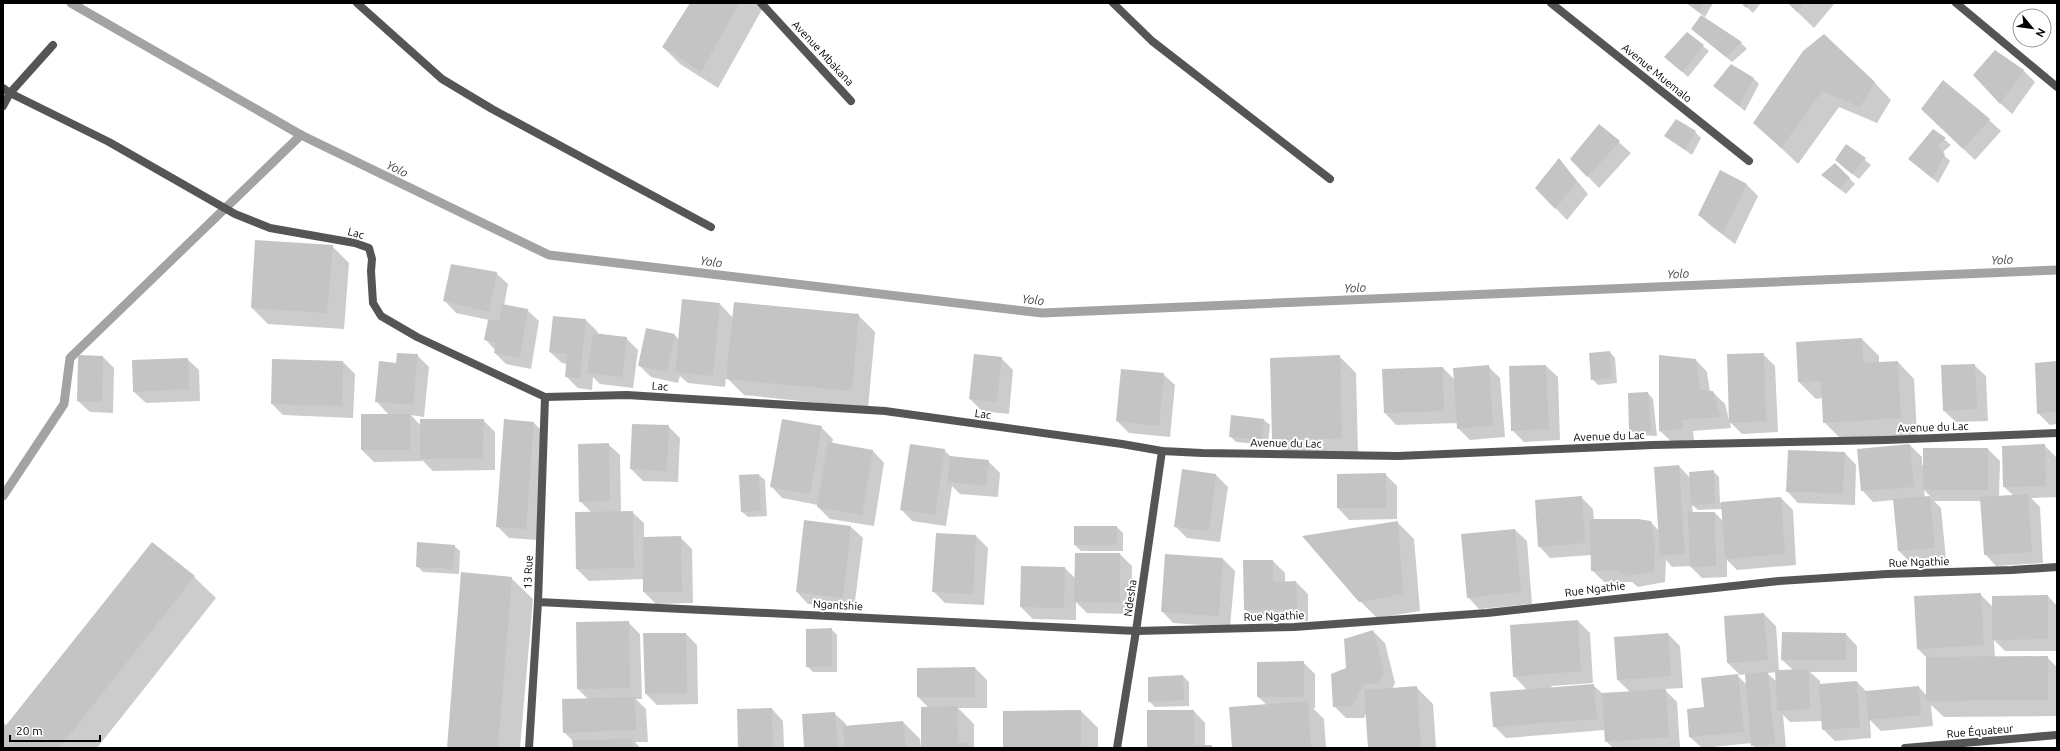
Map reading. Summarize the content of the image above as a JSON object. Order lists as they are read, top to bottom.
{
  "streets": {
    "street": [
      "Avenue Mbakana",
      "Avenue Muemalo",
      "Lac",
      "Avenue du Lac",
      "Rue Ngathie",
      "13 Rue",
      "Ndesha",
      "Ngantshie",
      "Rue Équateur"
    ]
  },
  "crossings": [
    ["Lac", "Avenue du Lac"],
    ["Lac", "13 Rue"],
    ["Lac", "Ndesha"],
    ["Avenue du Lac", "Ndesha"],
    ["Rue Ngathie", "Ndesha"],
    ["Rue Ngathie", "Ngantshie"],
    ["13 Rue", "Ngantshie"],
    ["Ndesha", "Ngantshie"]
  ],
  "water": ["Yolo"],
  "scale_bar": "20 m",
  "north": "bottom right"
}
